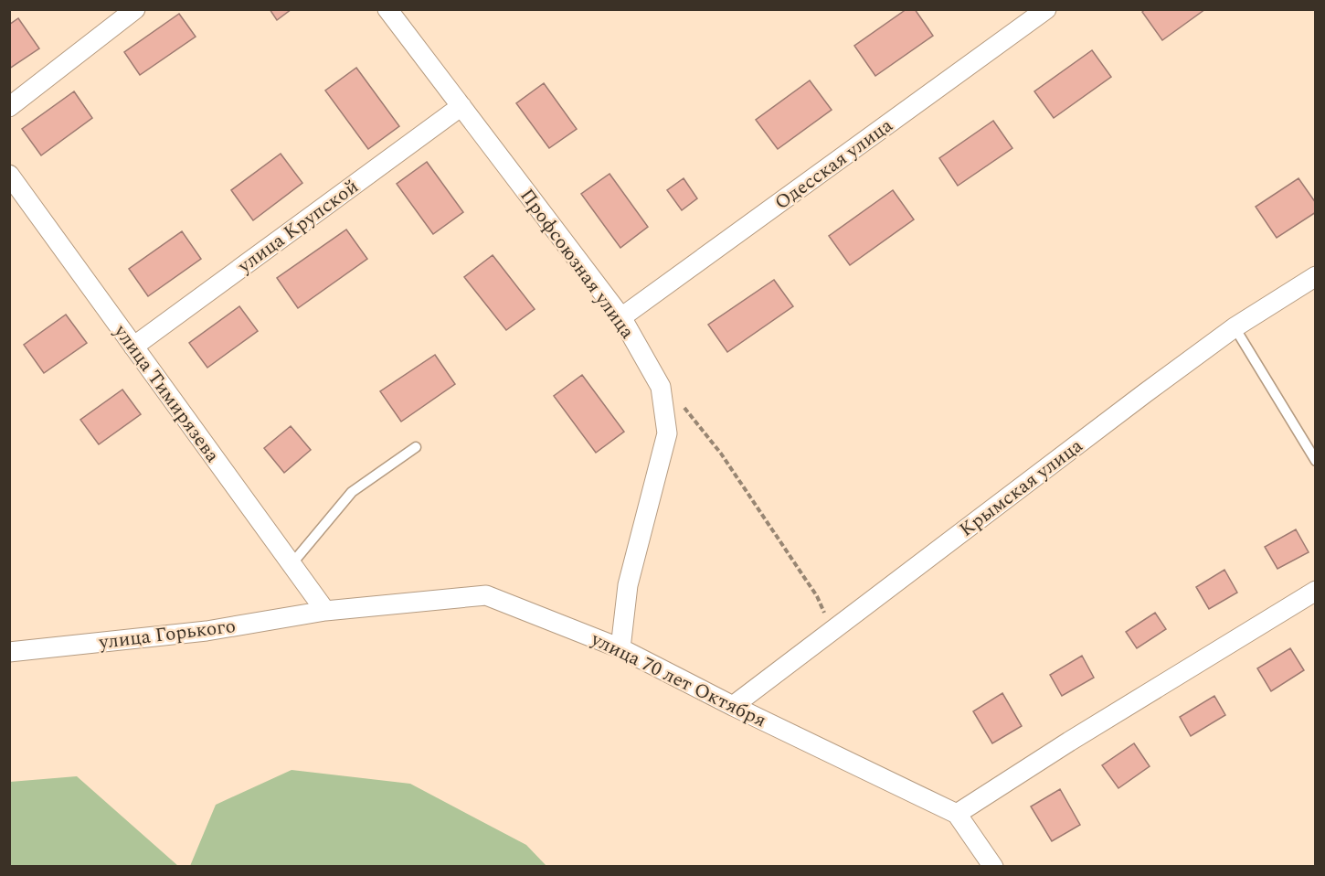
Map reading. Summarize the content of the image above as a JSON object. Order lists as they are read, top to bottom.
{
  "streets": {
    "street": [
      "Одесская улица",
      "улица Крупской",
      "Профсоюзная улица",
      "улица Тимирязева",
      "Крымская улица",
      "улица Горького",
      "улица 70 лет Октября"
    ]
  },
  "crossings": [
    ["Одесская улица", "Профсоюзная улица"],
    ["улица Крупской", "Профсоюзная улица"],
    ["улица Крупской", "улица Тимирязева"],
    ["Профсоюзная улица", "улица 70 лет Октября"],
    ["улица Тимирязева", "улица Горького"],
    ["улица Тимирязева", "улица 70 лет Октября"],
    ["Крымская улица", "улица 70 лет Октября"],
    ["улица Горького", "улица 70 лет Октября"]
  ]
}
